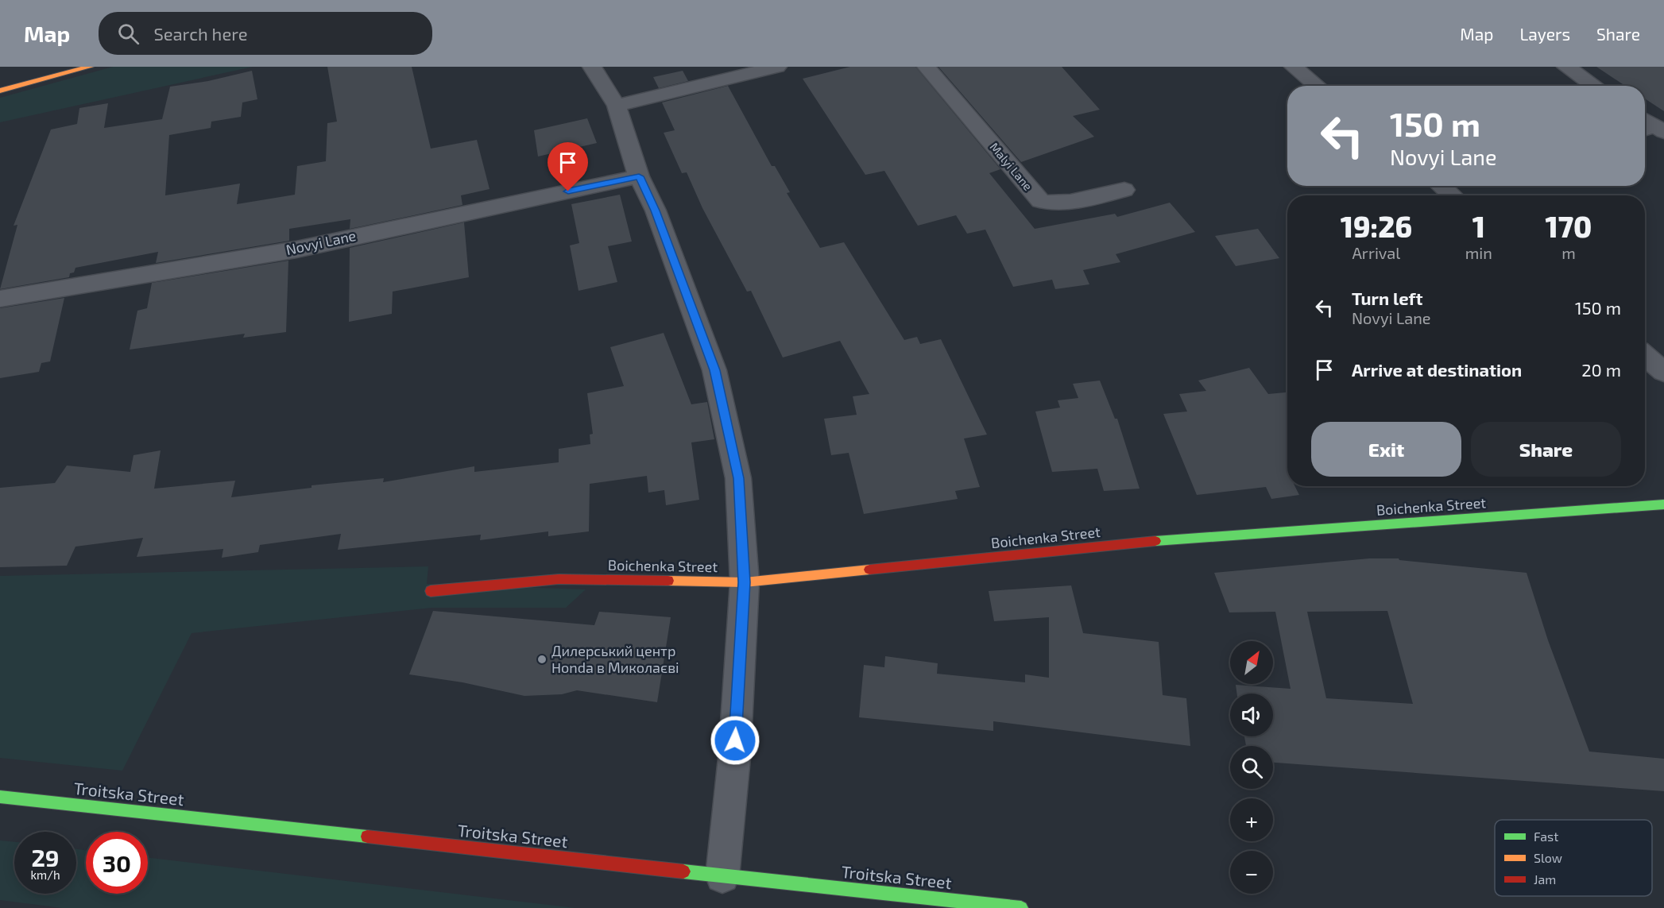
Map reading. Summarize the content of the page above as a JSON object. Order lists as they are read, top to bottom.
{
  "streets": {
    "street": [
      "Malyi Lane",
      "Novyi Lane",
      "Boichenka Street",
      "Troitska Street"
    ]
  },
  "places": ["Дилерський центр Honda в Миколаєві"],
  "legend": ["Fast", "Slow", "Jam"],
  "north": "top right",
  "page": {
    "header": "Map",
    "search": "Search here",
    "nav": ["Map", "Layers", "Share"],
    "turn": ["150 m", "Novyi Lane"],
    "eta": [
      "19:26",
      "Arrival",
      "1",
      "min",
      "170",
      "m"
    ],
    "list": [
      {
        "name": "Turn left",
        "note": "Novyi Lane",
        "value": "150 m"
      },
      {
        "name": "Arrive at destination",
        "value": "20 m"
      }
    ],
    "buttons": ["Exit", "Share"],
    "map_buttons": ["+", "−"],
    "speed": "29 km/h",
    "limit": "30"
  }
}
